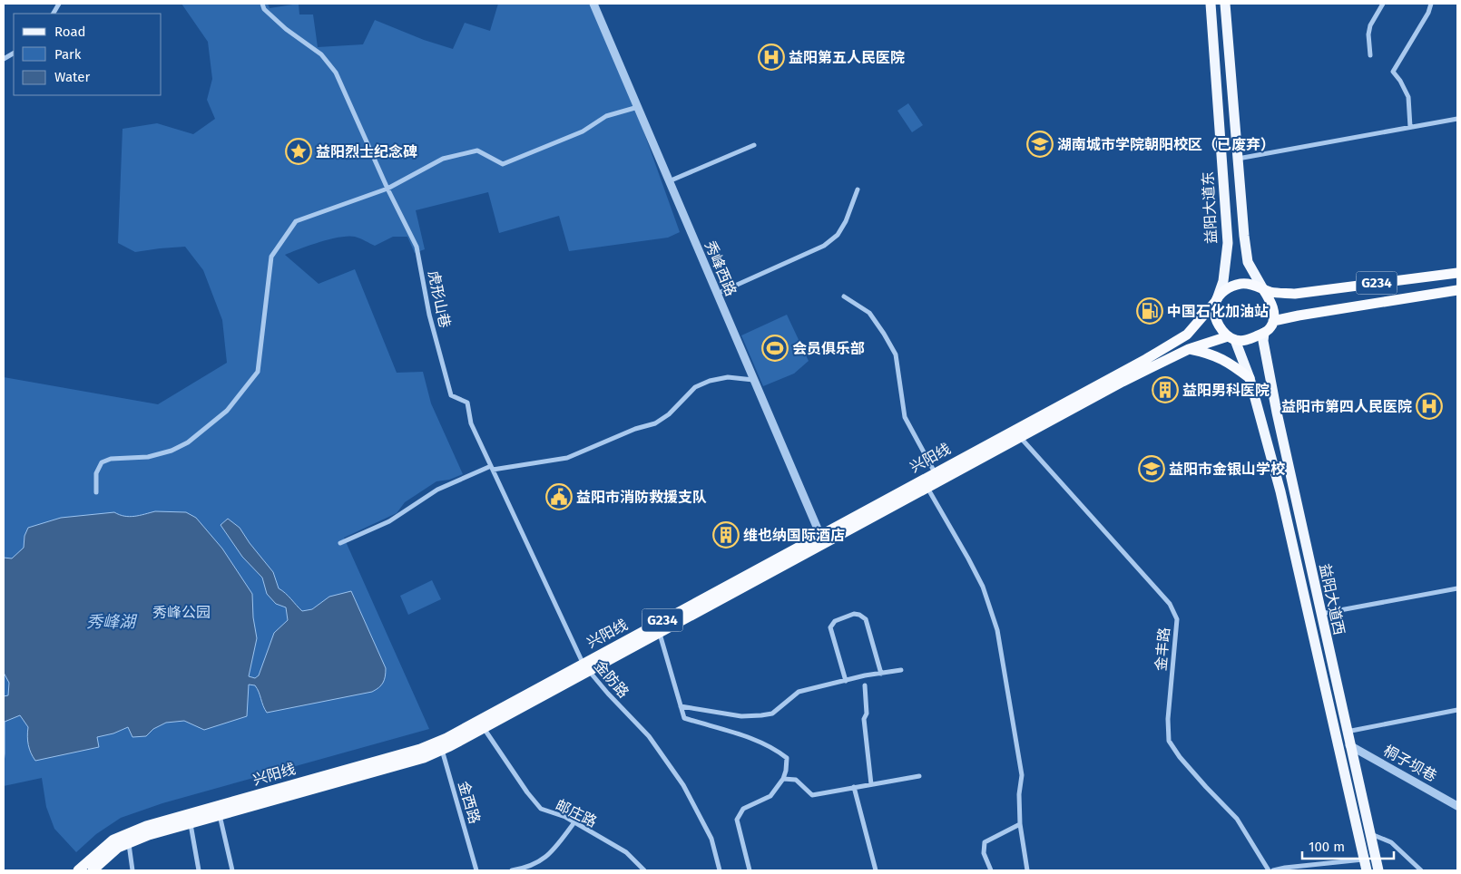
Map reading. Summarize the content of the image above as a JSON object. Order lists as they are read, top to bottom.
{
  "streets": {
    "highway": ["G234", "兴阳线"],
    "main road": ["益阳大道东", "益阳大道西"],
    "street": [
      "秀峰西路",
      "虎形山巷",
      "金丰路",
      "金防路",
      "桐子坝巷",
      "金西路",
      "邮庄路"
    ]
  },
  "crossings": [
    ["益阳大道东", "G234"],
    ["益阳大道东", "兴阳线"],
    ["益阳大道东", "益阳大道西"],
    ["秀峰西路", "兴阳线"],
    ["G234", "兴阳线"],
    ["G234", "益阳大道西"],
    ["虎形山巷", "金防路"],
    ["兴阳线", "益阳大道西"],
    ["兴阳线", "金丰路"],
    ["兴阳线", "金防路"],
    ["兴阳线", "金西路"],
    ["兴阳线", "邮庄路"],
    ["益阳大道西", "桐子坝巷"]
  ],
  "water": ["秀峰湖"],
  "parks": ["秀峰公园"],
  "places": {
    "hospital": ["益阳第五人民医院", "益阳市第四人民医院"],
    "school or university": ["湖南城市学院朝阳校区（已废弃）", "益阳市金银山学校"],
    "place": ["益阳烈士纪念碑"],
    "fuel station": ["中国石化加油站"],
    "sports": ["会员俱乐部"],
    "building": ["益阳男科医院", "维也纳国际酒店"],
    "public building": ["益阳市消防救援支队"]
  },
  "legend": ["Road", "Park", "Water"],
  "scale_bar": "100 m"
}
